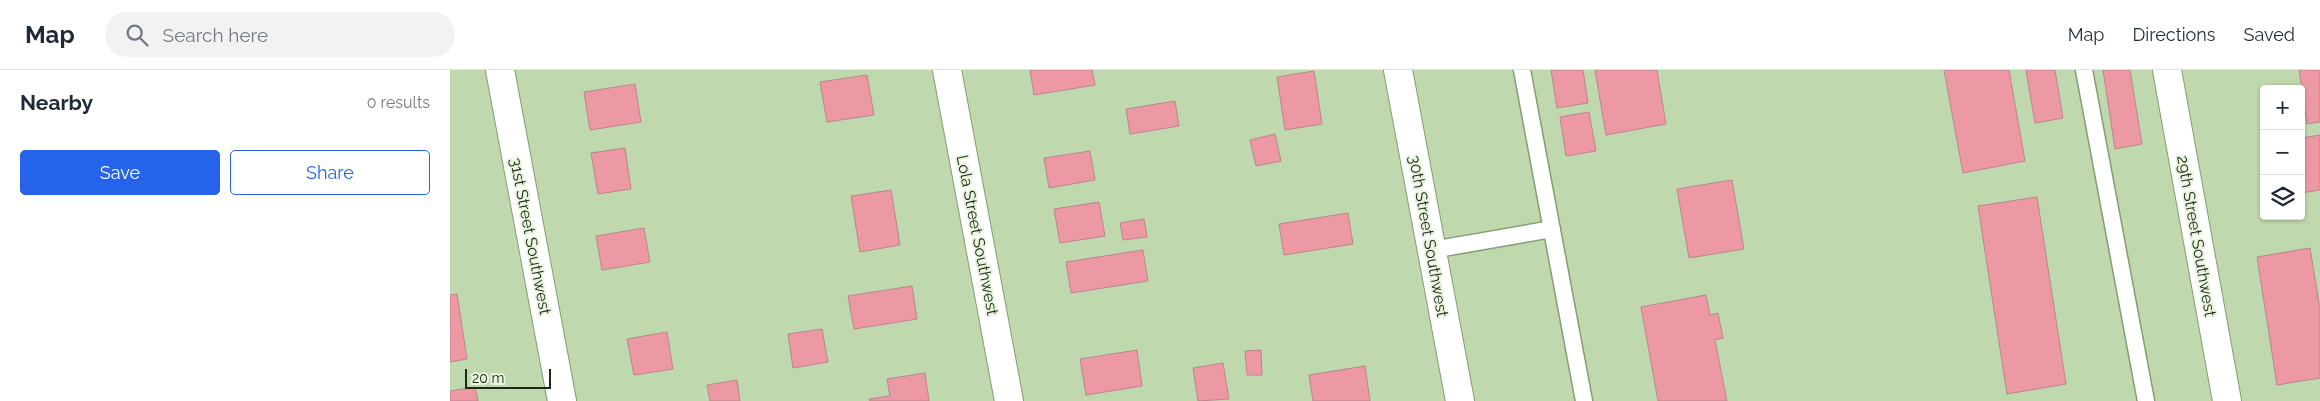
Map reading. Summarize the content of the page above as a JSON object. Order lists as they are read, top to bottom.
{
  "streets": {
    "street": [
      "Lola Street Southwest",
      "31st Street Southwest",
      "30th Street Southwest",
      "29th Street Southwest"
    ]
  },
  "scale_bar": "20 m",
  "page": {
    "header": "Map",
    "search": "Search here",
    "nav": ["Map", "Directions", "Saved"],
    "heading": ["Nearby", "0 results"],
    "map_buttons": ["+", "−"],
    "buttons": ["Save", "Share"],
    "scale": "20 m"
  }
}
